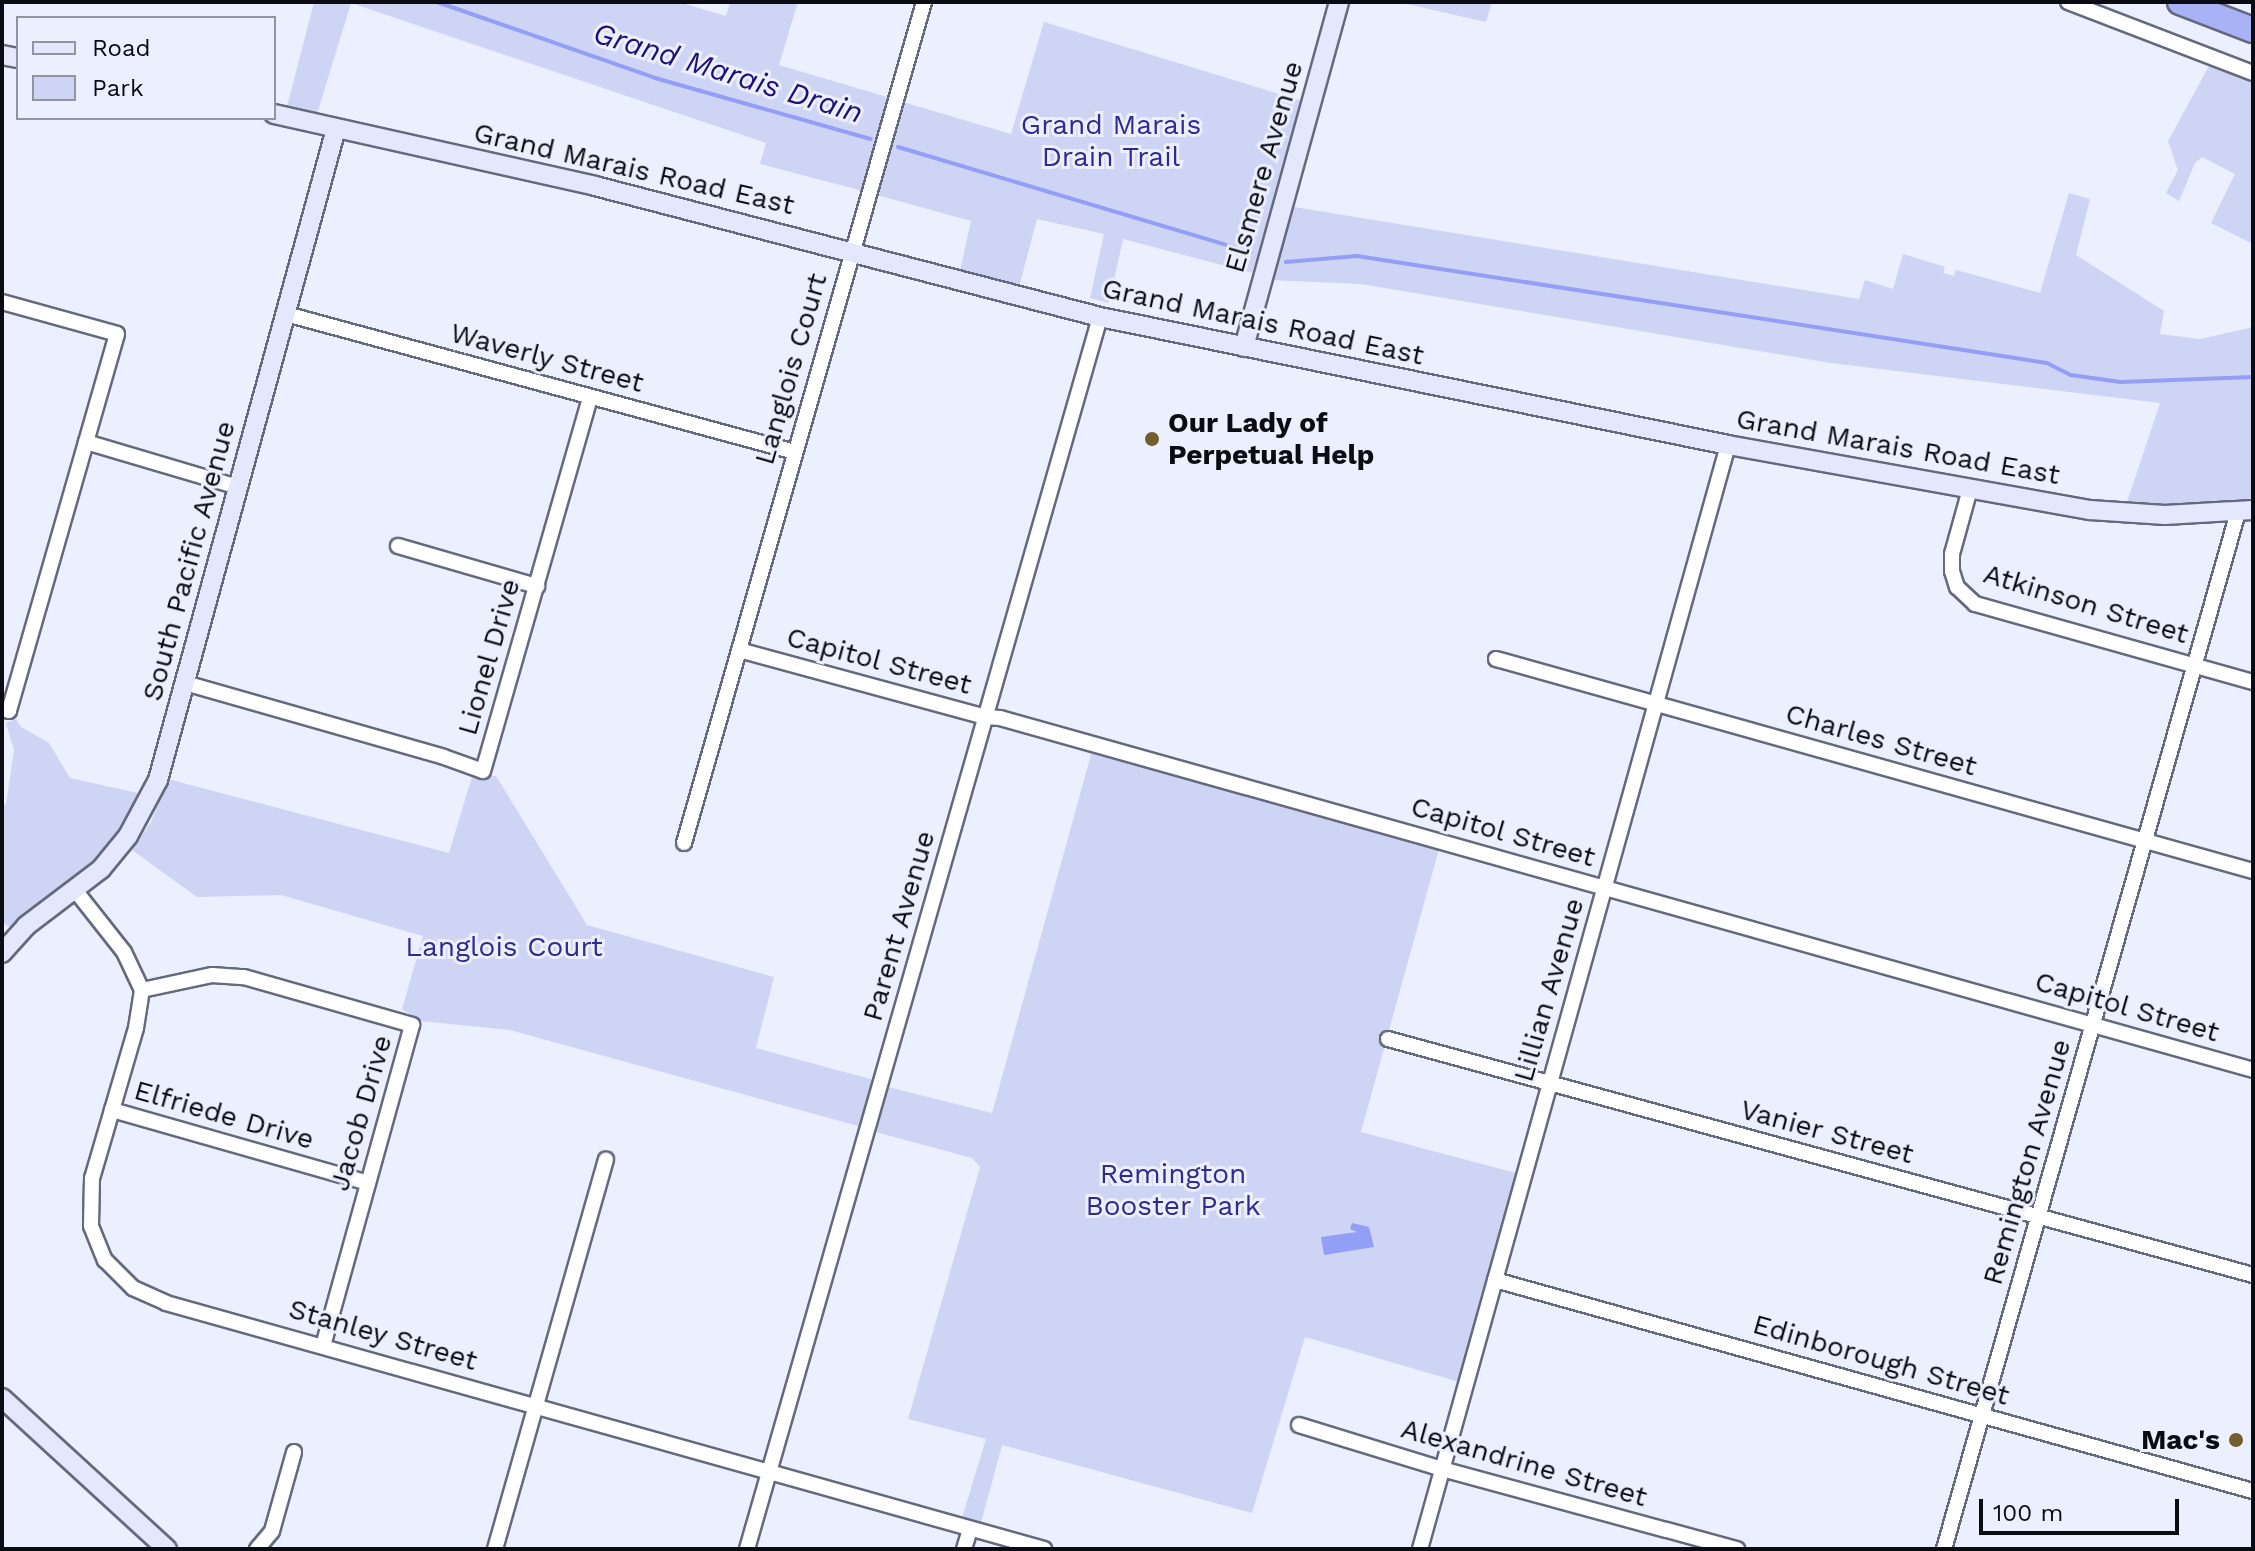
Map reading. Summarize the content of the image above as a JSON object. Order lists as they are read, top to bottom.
{
  "streets": {
    "street": [
      "Elsmere Avenue",
      "Grand Marais Road East",
      "Waverly Street",
      "Langlois Court",
      "South Pacific Avenue",
      "Atkinson Street",
      "Lionel Drive",
      "Capitol Street",
      "Charles Street",
      "Parent Avenue",
      "Lillian Avenue",
      "Jacob Drive",
      "Elfriede Drive",
      "Vanier Street",
      "Remington Avenue",
      "Stanley Street",
      "Edinborough Street",
      "Alexandrine Street"
    ]
  },
  "crossings": [
    ["Elsmere Avenue", "Grand Marais Road East"],
    ["Grand Marais Road East", "Langlois Court"],
    ["Grand Marais Road East", "South Pacific Avenue"],
    ["Grand Marais Road East", "Atkinson Street"],
    ["Grand Marais Road East", "Parent Avenue"],
    ["Grand Marais Road East", "Lillian Avenue"],
    ["Grand Marais Road East", "Remington Avenue"],
    ["Waverly Street", "Langlois Court"],
    ["Waverly Street", "South Pacific Avenue"],
    ["Waverly Street", "Lionel Drive"],
    ["Langlois Court", "Capitol Street"],
    ["South Pacific Avenue", "Lionel Drive"],
    ["Atkinson Street", "Remington Avenue"],
    ["Capitol Street", "Parent Avenue"],
    ["Capitol Street", "Lillian Avenue"],
    ["Capitol Street", "Remington Avenue"],
    ["Charles Street", "Lillian Avenue"],
    ["Charles Street", "Remington Avenue"],
    ["Parent Avenue", "Stanley Street"],
    ["Lillian Avenue", "Vanier Street"],
    ["Lillian Avenue", "Edinborough Street"],
    ["Lillian Avenue", "Alexandrine Street"],
    ["Jacob Drive", "Elfriede Drive"],
    ["Jacob Drive", "Stanley Street"],
    ["Elfriede Drive", "Stanley Street"],
    ["Vanier Street", "Remington Avenue"],
    ["Remington Avenue", "Edinborough Street"]
  ],
  "water": ["Grand Marais Drain"],
  "parks": ["Grand Marais Drain Trail", "Langlois Court", "Remington Booster Park"],
  "places": ["Our Lady of Perpetual Help", "Mac's"],
  "legend": ["Road", "Park"],
  "scale_bar": "100 m"
}
